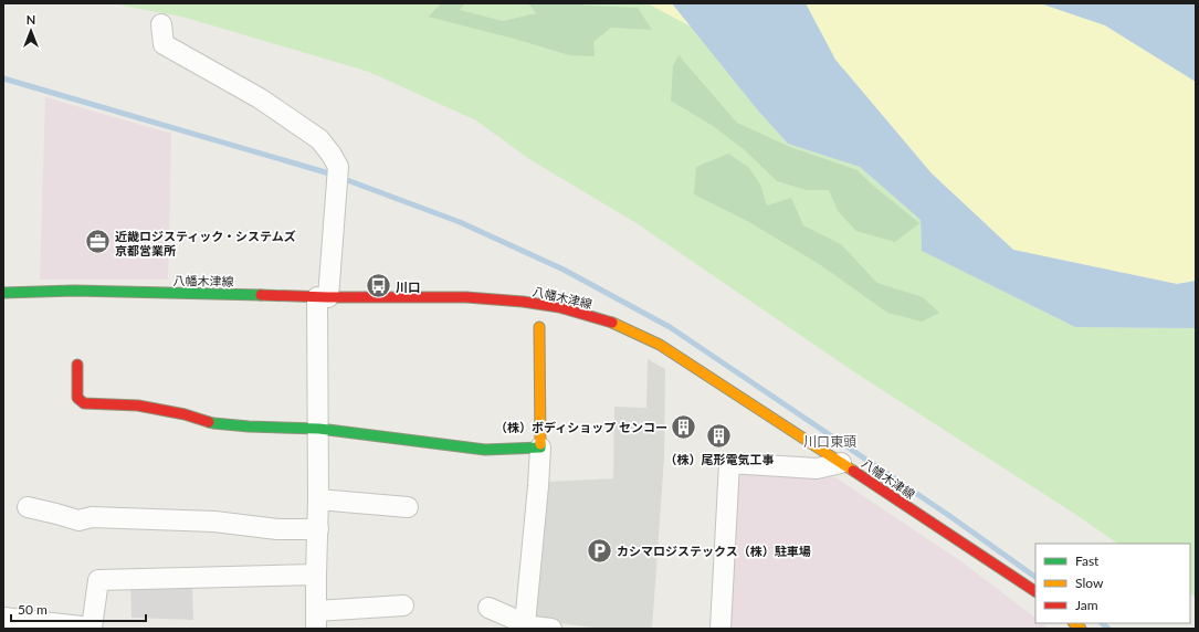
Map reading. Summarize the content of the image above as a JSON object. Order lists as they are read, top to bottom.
{
  "streets": {
    "main road": ["八幡木津線"]
  },
  "districts": ["川口東頭"],
  "places": {
    "office": ["近畿ロジスティック・システムズ 京都営業所"],
    "bus stop": ["川口"],
    "building": ["（株）ボディショップ センコー", "（株）尾形電気工事"],
    "parking": ["カシマロジステックス（株）駐車場"]
  },
  "legend": ["Fast", "Slow", "Jam"],
  "scale_bar": "50 m",
  "north": "top"
}
